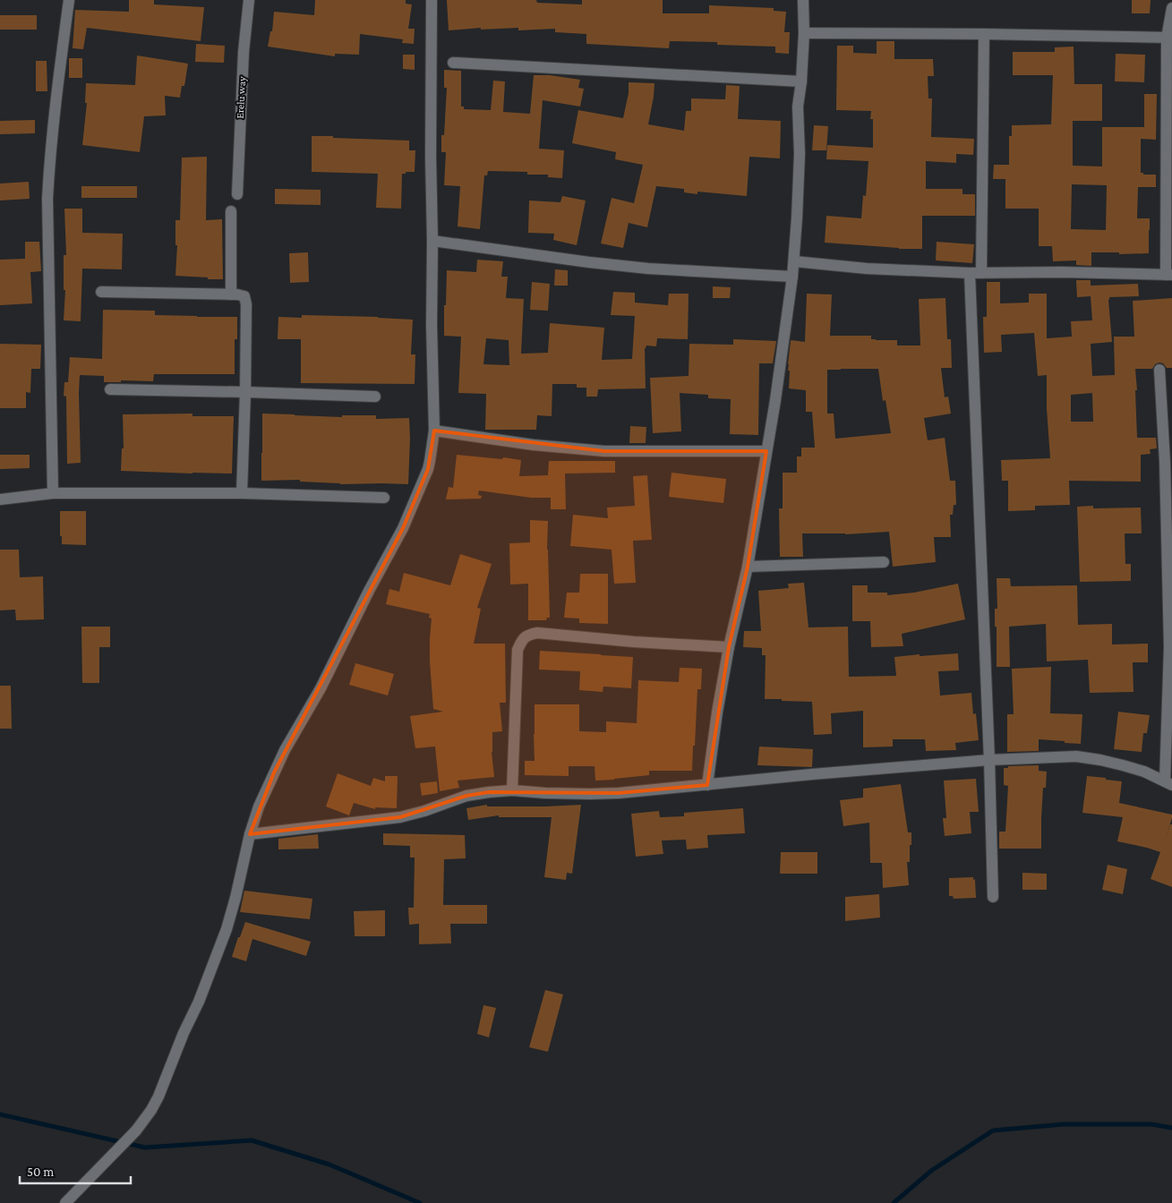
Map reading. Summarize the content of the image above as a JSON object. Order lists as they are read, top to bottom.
{
  "streets": {
    "street": ["Erelu way"]
  },
  "scale_bar": "50 m"
}
